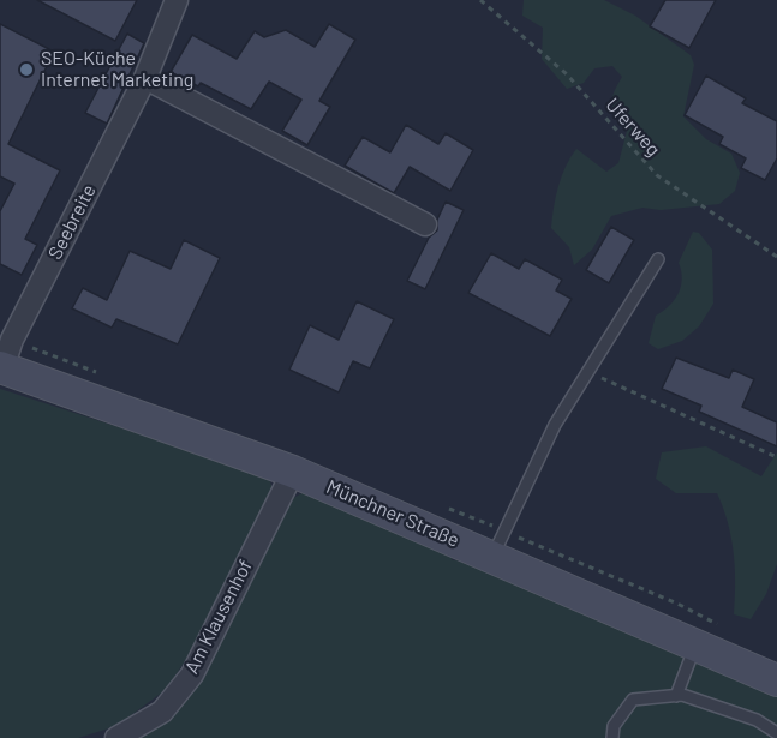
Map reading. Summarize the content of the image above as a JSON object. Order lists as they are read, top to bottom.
{
  "streets": {
    "main road": ["Münchner Straße"],
    "street": ["Seebreite", "Am Klausenhof"],
    "path": ["Uferweg"]
  },
  "crossings": [
    ["Seebreite", "Münchner Straße"],
    ["Münchner Straße", "Am Klausenhof"]
  ],
  "places": ["SEO-Küche Internet Marketing"]
}
